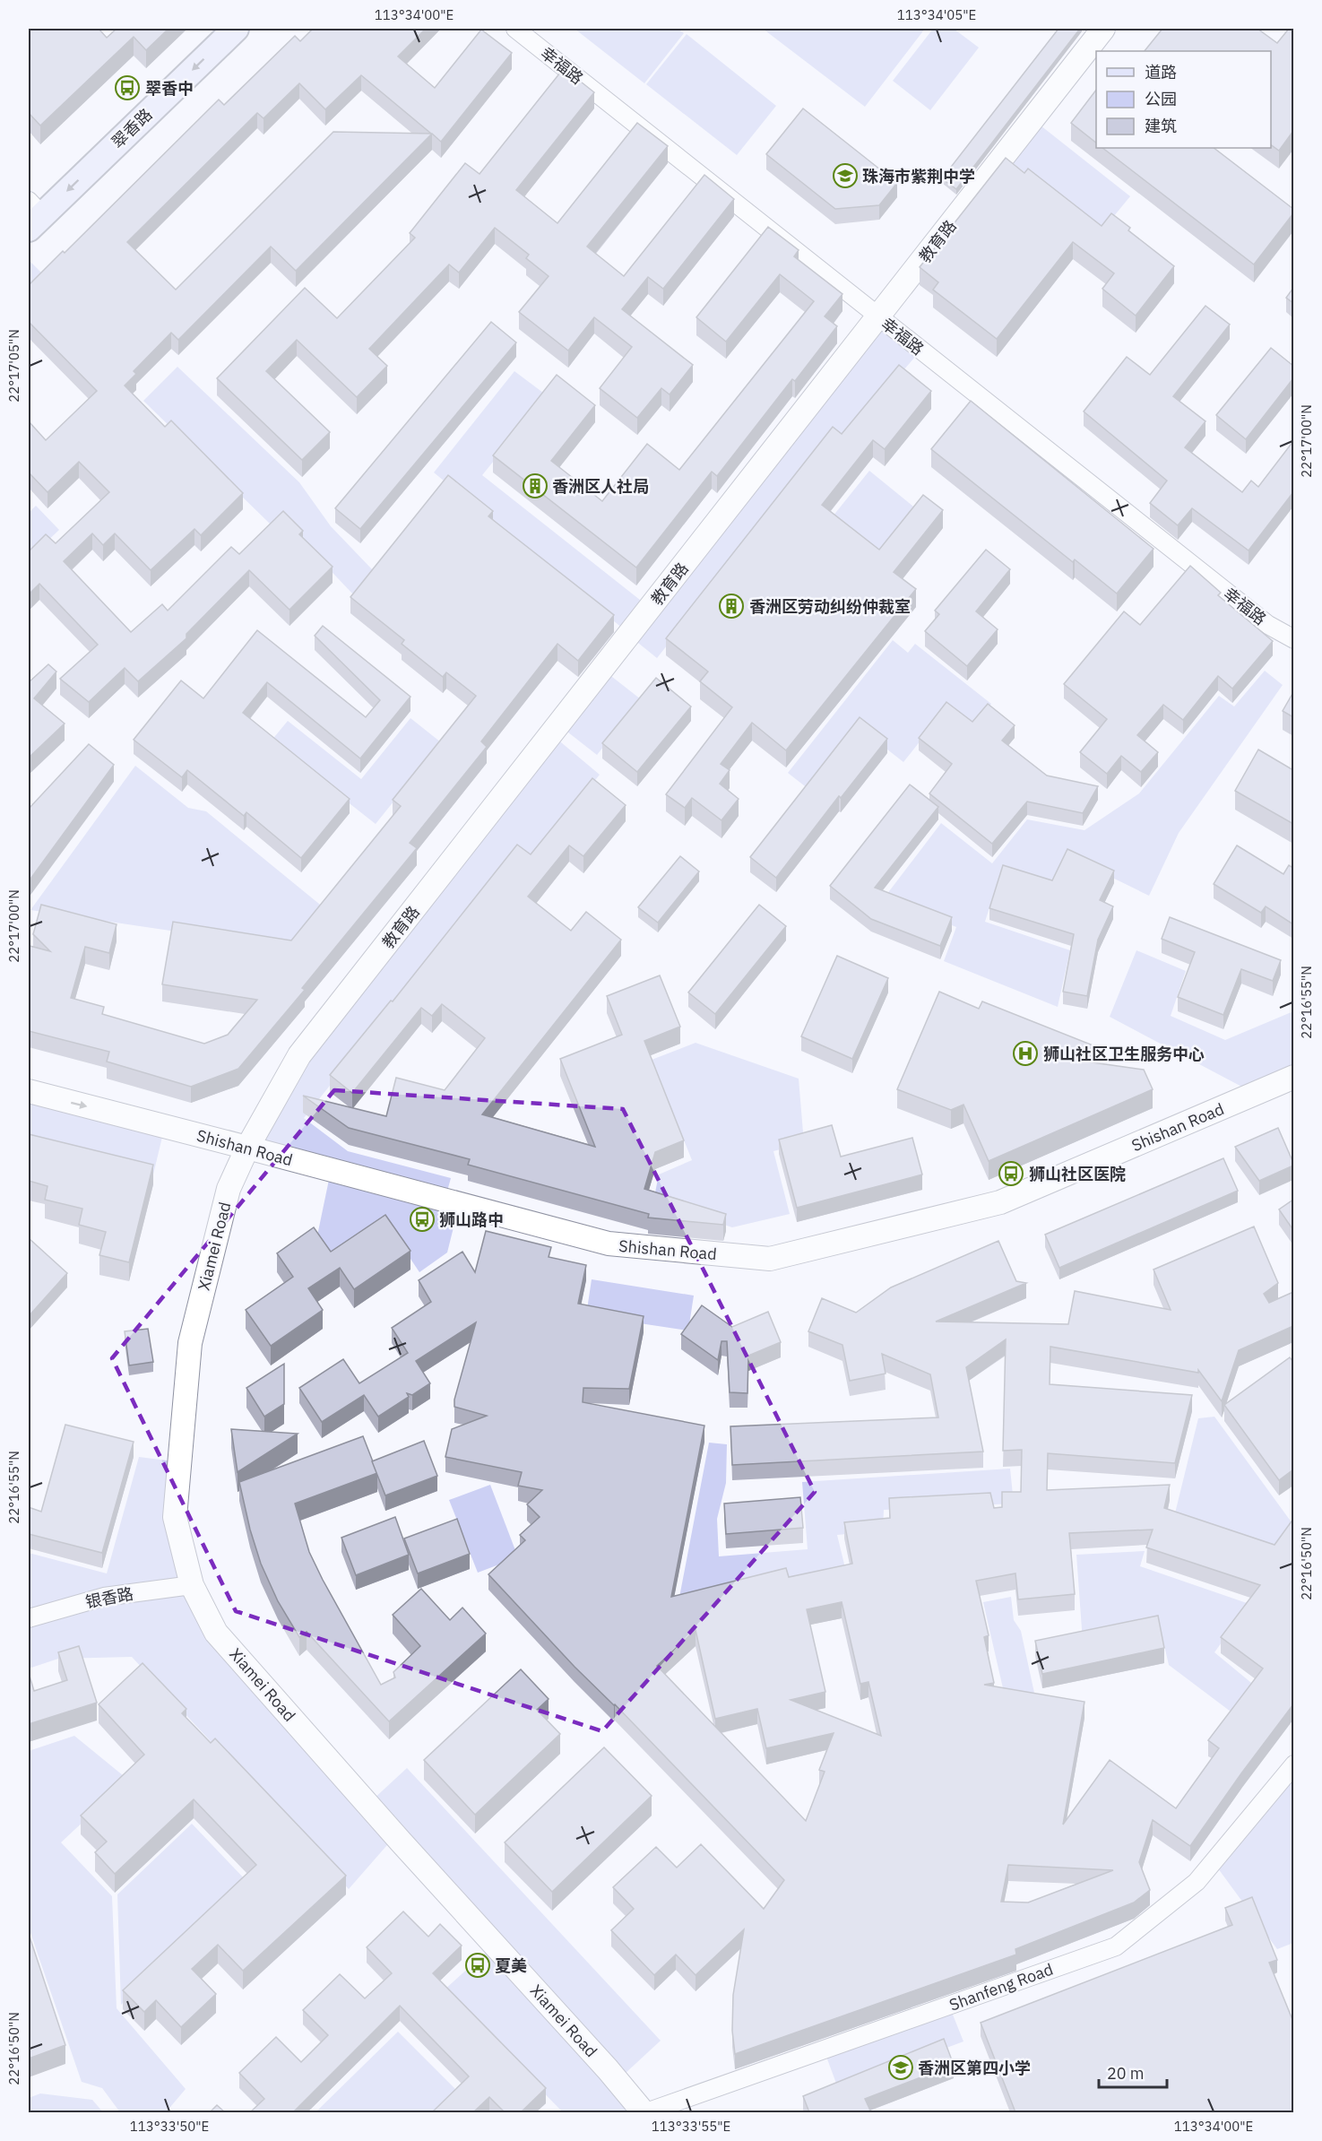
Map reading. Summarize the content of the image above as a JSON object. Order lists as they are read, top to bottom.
{
  "streets": {
    "main road": ["翠香路"],
    "street": [
      "幸福路",
      "教育路",
      "Shishan Road",
      "Xiamei Road",
      "银香路",
      "Shanfeng Road"
    ]
  },
  "crossings": [
    ["幸福路", "教育路"],
    ["教育路", "Shishan Road"],
    ["教育路", "Xiamei Road"],
    ["Shishan Road", "Xiamei Road"],
    ["Xiamei Road", "银香路"],
    ["Xiamei Road", "Shanfeng Road"]
  ],
  "one_way": ["翠香路"],
  "places": {
    "bus stop": [
      "翠香中",
      "狮山社区医院",
      "狮山路中",
      "夏美"
    ],
    "school or university": ["珠海市紫荆中学", "香洲区第四小学"],
    "building": ["香洲区人社局", "香洲区劳动纠纷仲裁室"],
    "hospital": ["狮山社区卫生服务中心"]
  },
  "legend": ["道路", "公园", "建筑"],
  "scale_bar": "20 m",
  "coordinates": [
    "113°34'00\"E",
    "113°34'05\"E",
    "22°17'05\"N",
    "22°17'00\"N",
    "22°16'55\"N",
    "22°16'50\"N",
    "113°33'50\"E",
    "113°33'55\"E"
  ]
}
